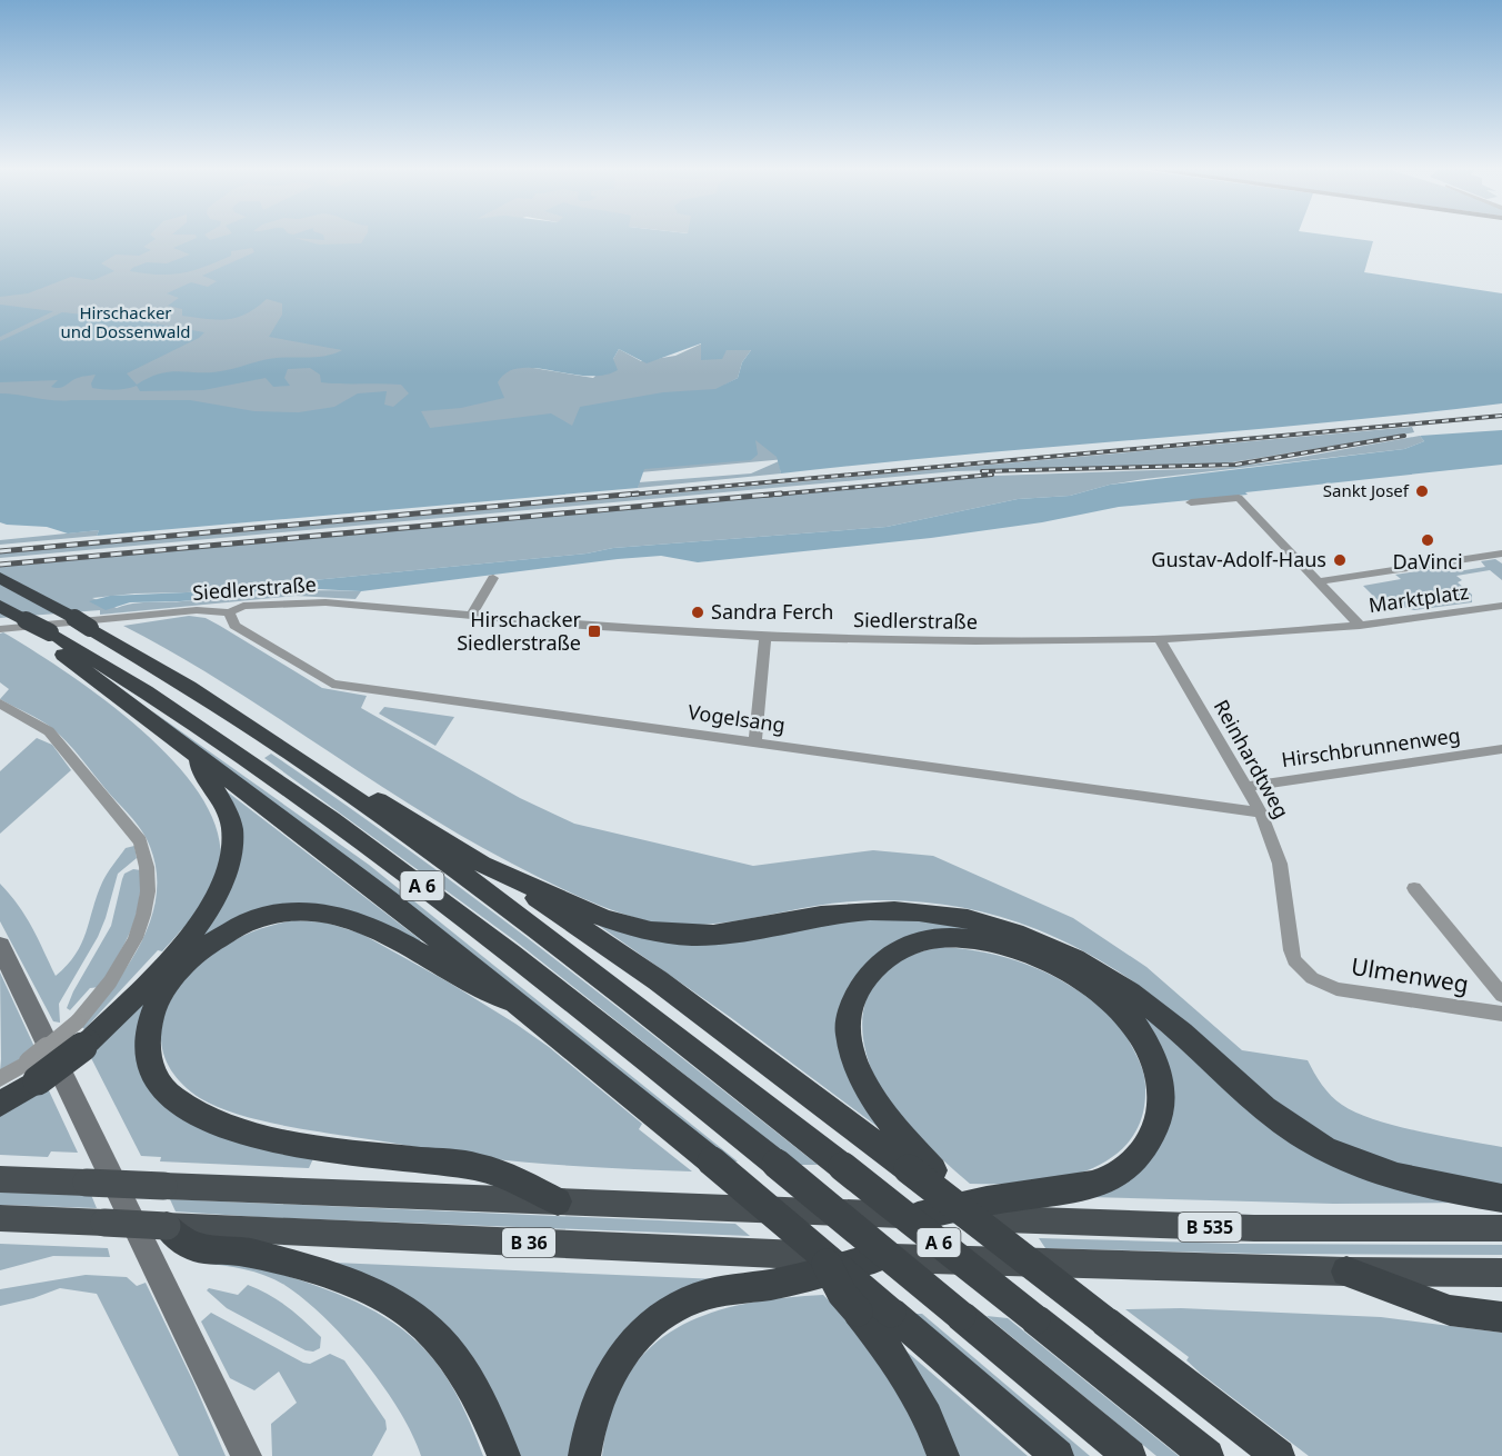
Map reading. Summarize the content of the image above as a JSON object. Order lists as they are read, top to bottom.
{
  "streets": {
    "highway": ["A 6", "B 535", "B 36"],
    "street": [
      "Siedlerstraße",
      "Marktplatz",
      "Vogelsang",
      "Hirschbrunnenweg",
      "Reinhardtweg",
      "Ulmenweg"
    ]
  },
  "crossings": [
    ["Siedlerstraße", "Marktplatz"],
    ["Siedlerstraße", "Vogelsang"],
    ["Siedlerstraße", "Reinhardtweg"],
    ["Vogelsang", "Reinhardtweg"],
    ["Hirschbrunnenweg", "Reinhardtweg"],
    ["Reinhardtweg", "Ulmenweg"],
    ["B 535", "B 36"]
  ],
  "parks": ["Hirschacker und Dossenwald"],
  "places": {
    "other": [
      "Sankt Josef",
      "DaVinci",
      "Gustav-Adolf-Haus",
      "Sandra Ferch"
    ],
    "transit": ["Hirschacker Siedlerstraße"]
  }
}
